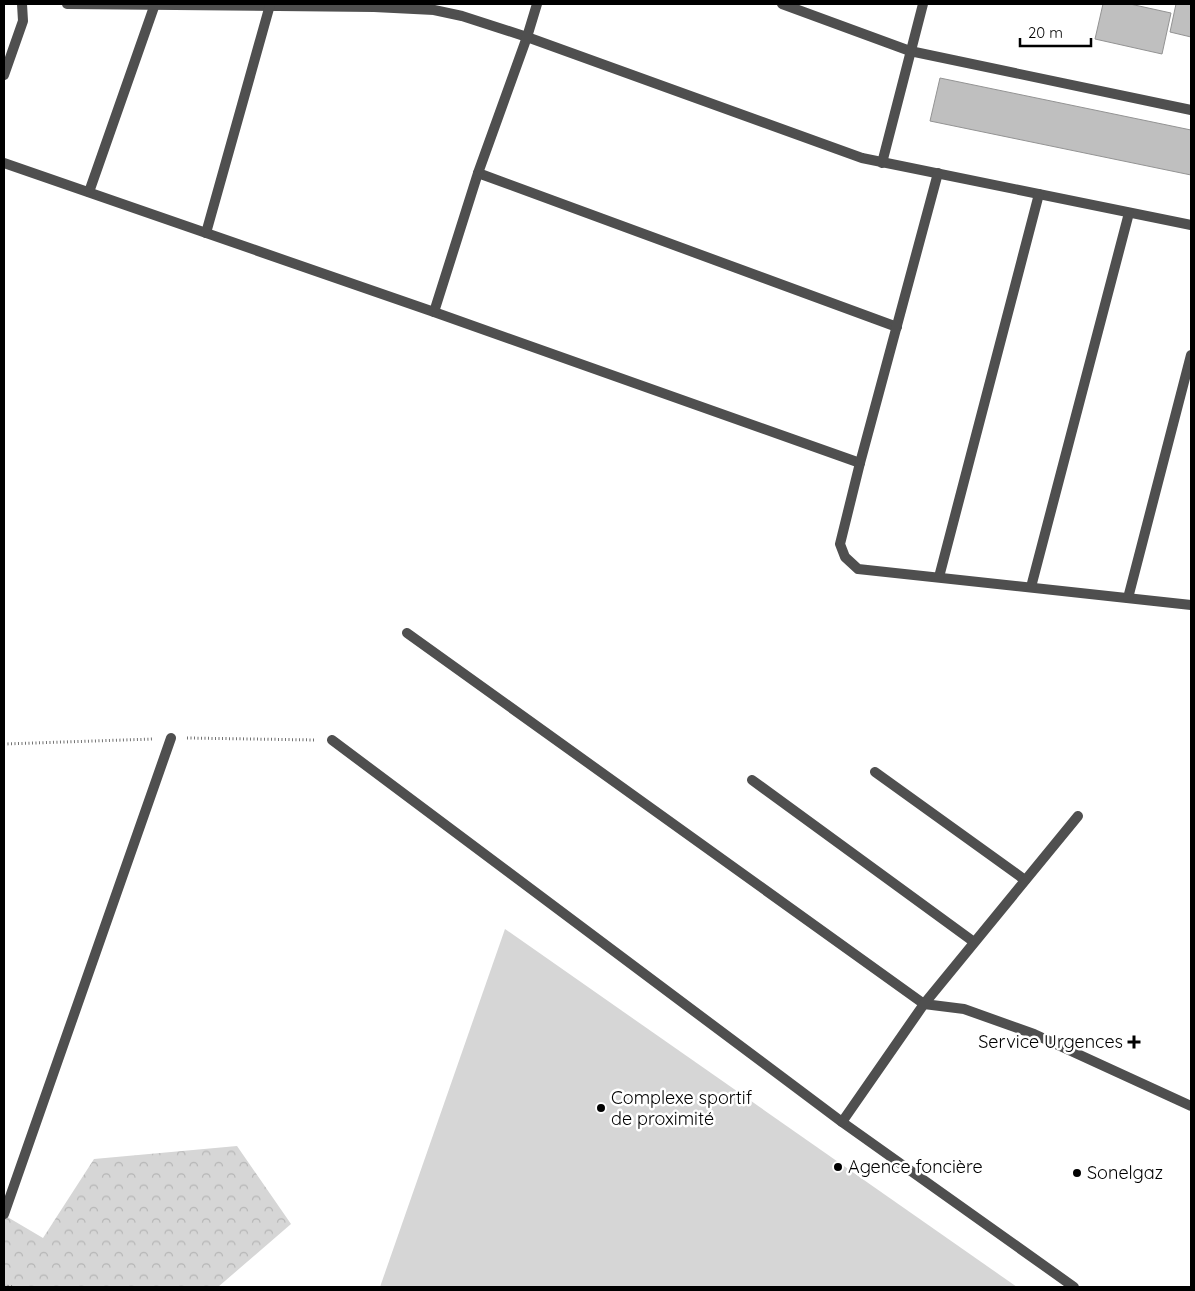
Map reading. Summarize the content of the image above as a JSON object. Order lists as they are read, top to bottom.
{
  "places": {
    "health": ["Service Urgences"],
    "other": ["Complexe sportif de proximité", "Agence foncière", "Sonelgaz"]
  },
  "scale_bar": "20 m"
}
